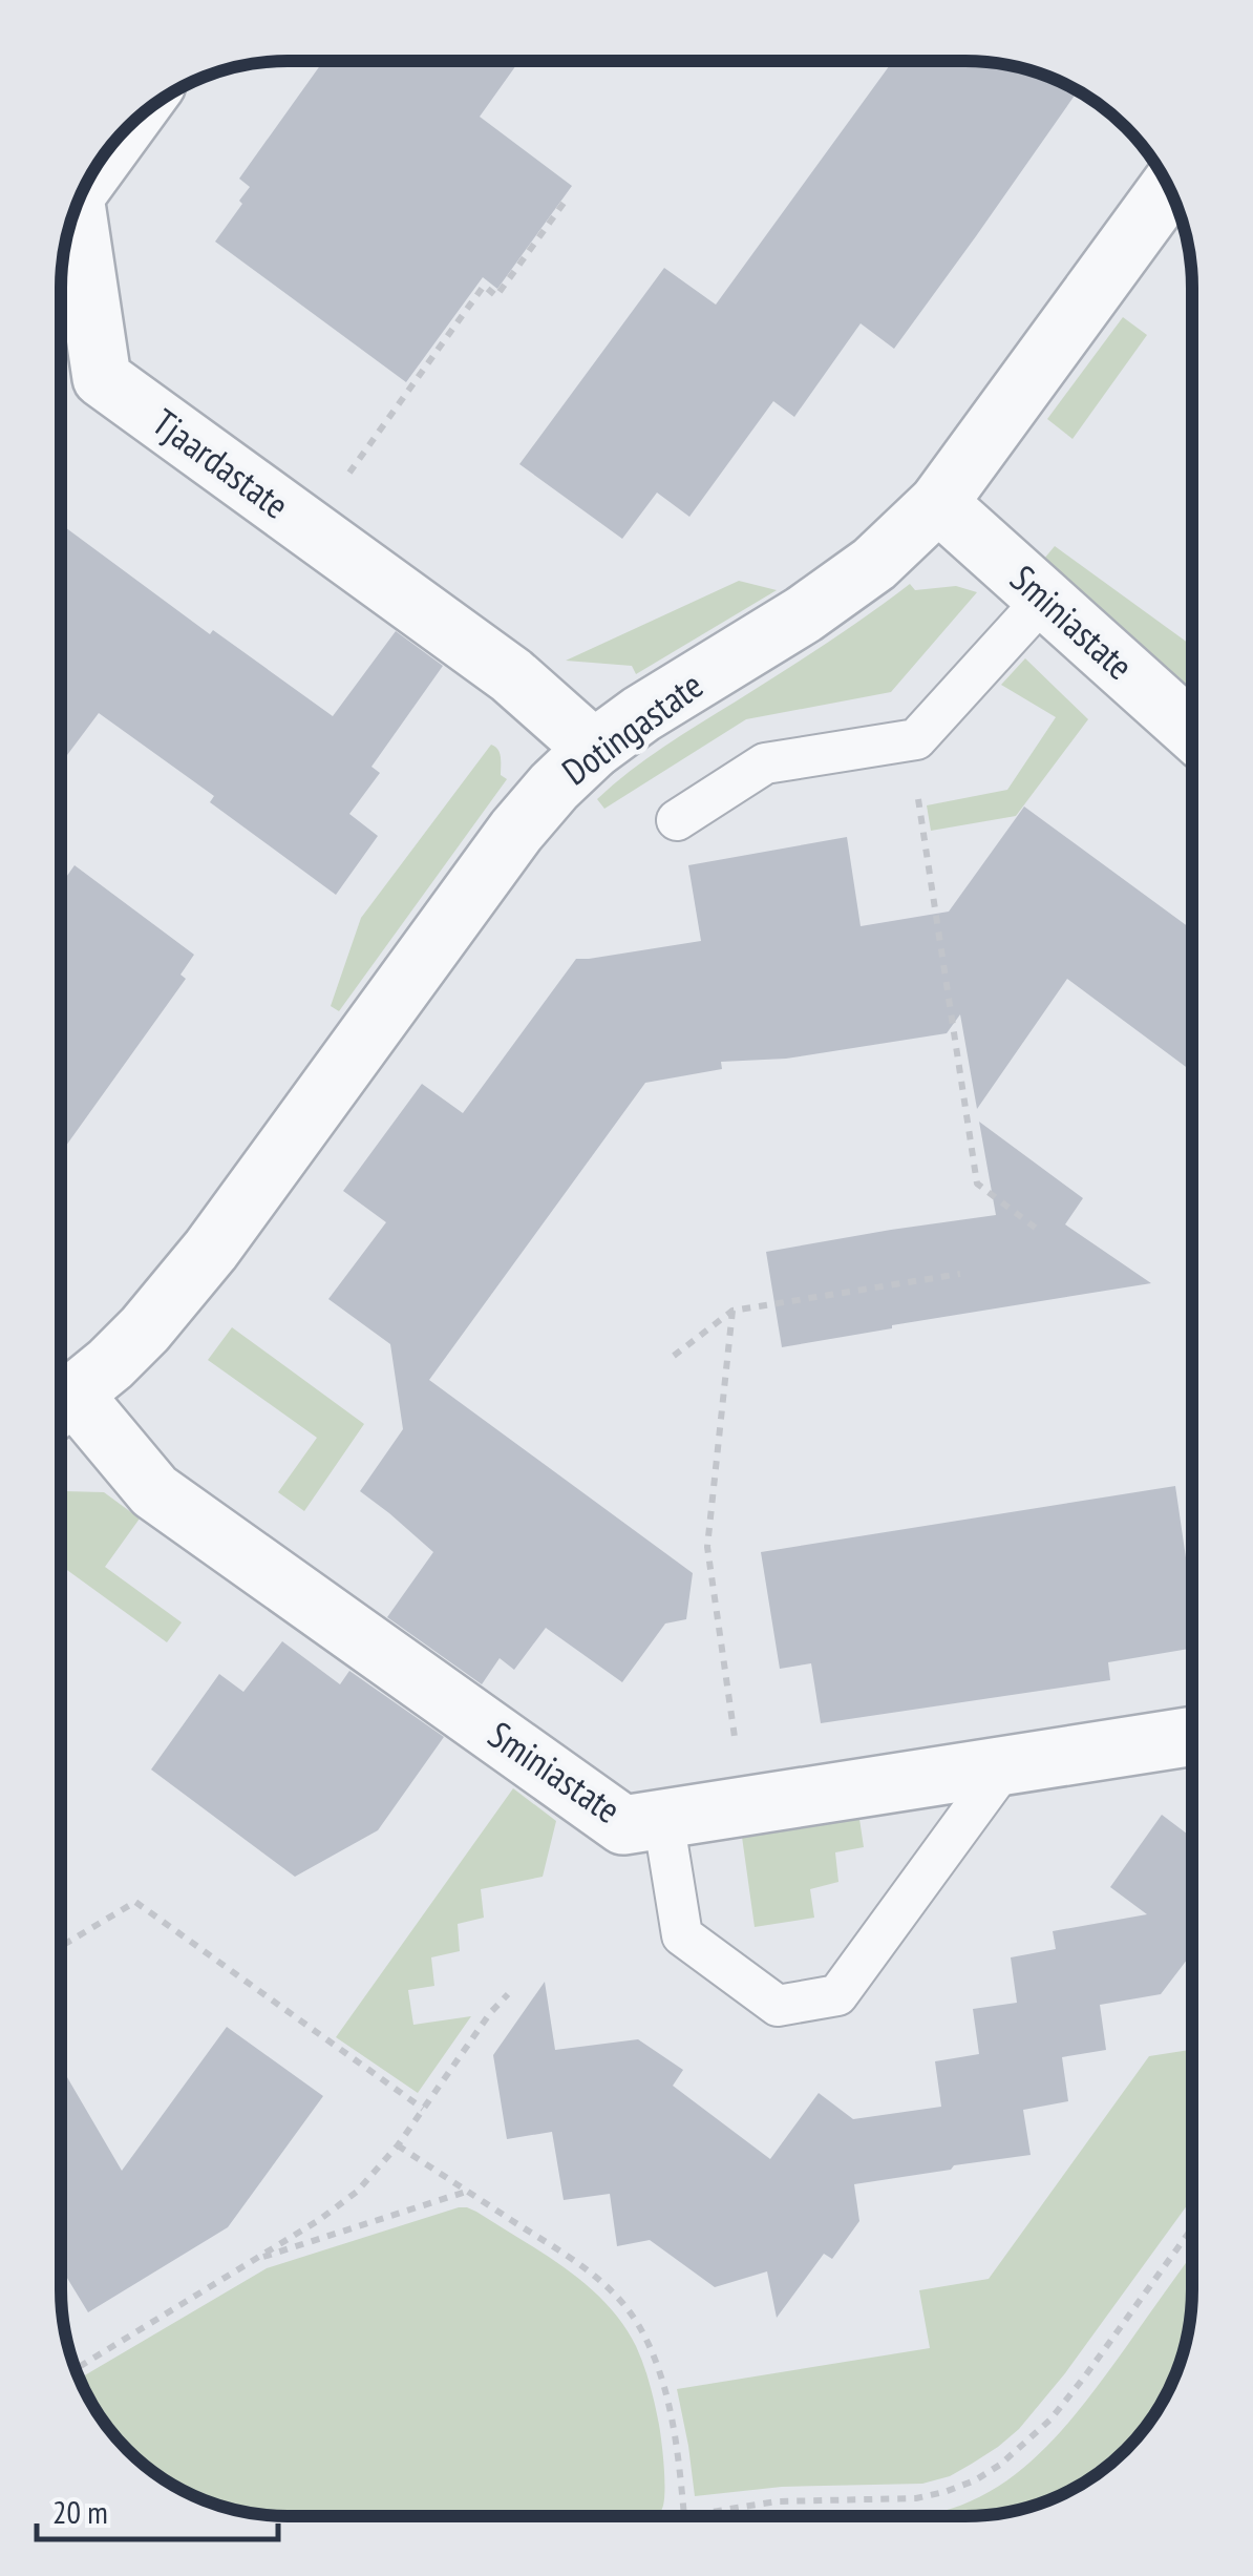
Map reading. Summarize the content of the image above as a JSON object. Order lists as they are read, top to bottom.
{
  "streets": {
    "street": ["Tjaardastate", "Sminiastate", "Dotingastate"]
  },
  "crossings": [
    ["Tjaardastate", "Dotingastate"],
    ["Sminiastate", "Dotingastate"]
  ],
  "scale_bar": "20 m"
}
